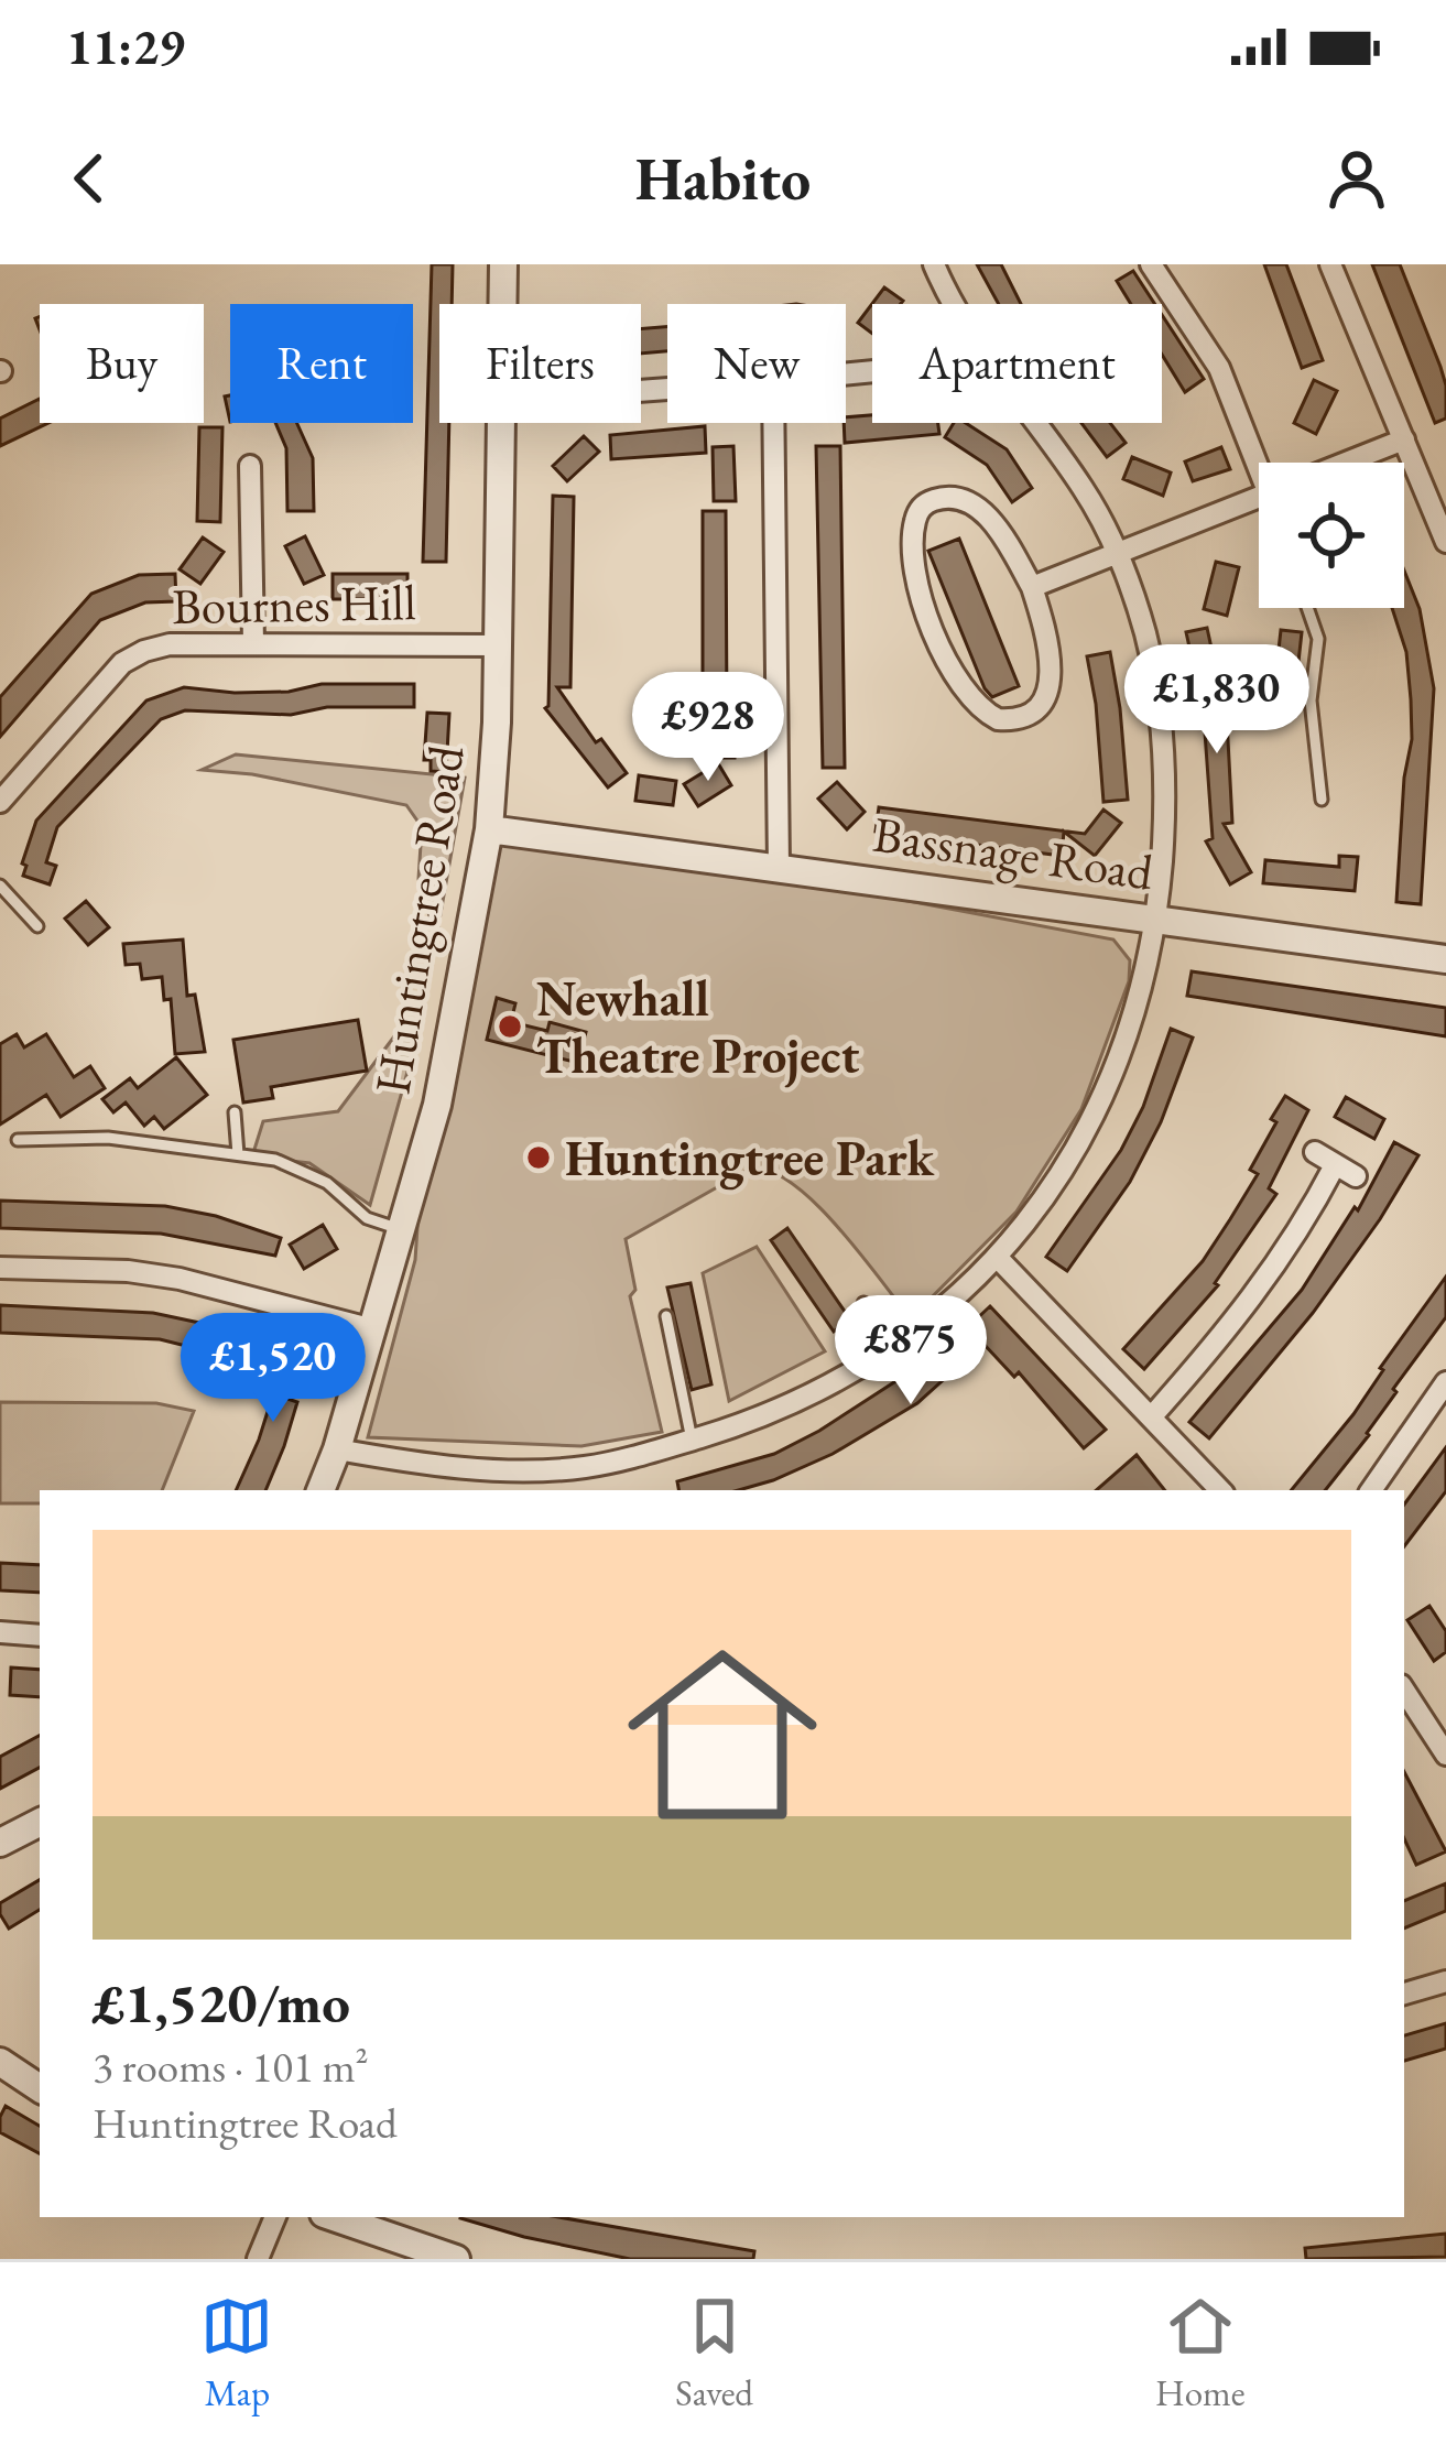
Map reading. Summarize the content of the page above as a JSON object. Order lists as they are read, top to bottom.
{
  "streets": {
    "street": ["Bournes Hill", "Bassnage Road", "Huntingtree Road"]
  },
  "crossings": [
    ["Bournes Hill", "Huntingtree Road"],
    ["Bassnage Road", "Huntingtree Road"]
  ],
  "places": ["Newhall Theatre Project", "Huntingtree Park"],
  "page": {
    "status": "11:29",
    "header": "Habito",
    "chip": [
      "Buy",
      "Rent",
      "Filters",
      "New",
      "Apartment"
    ],
    "price": [
      "£1,830",
      "£928",
      "£875",
      "£1,520"
    ],
    "list": [
      {
        "name": "£1,520/mo",
        "note": "3 rooms · 101 m² · Huntingtree Road"
      }
    ],
    "tabs": ["Map", "Saved", "Home"]
  }
}
